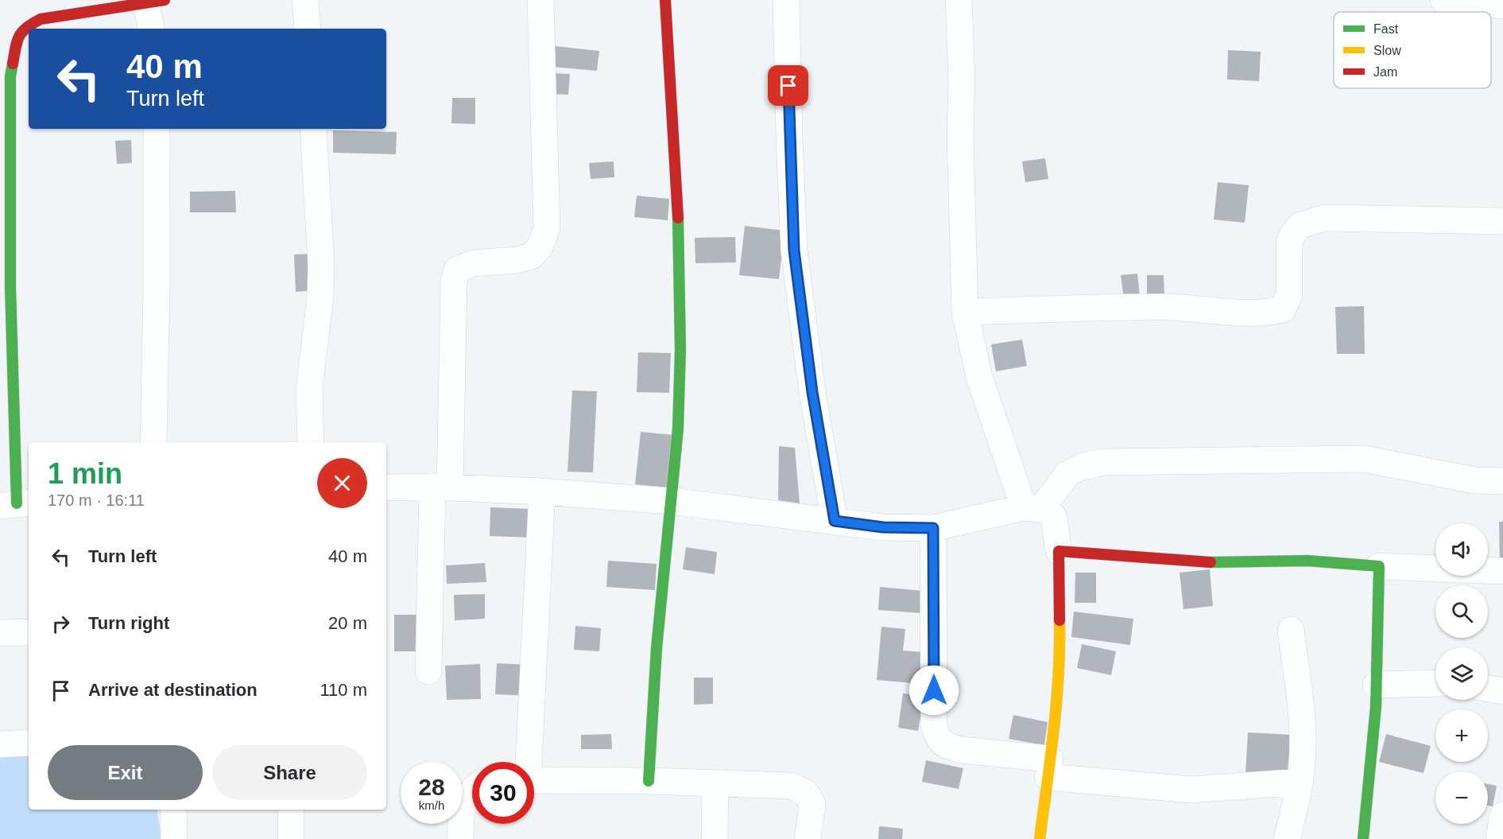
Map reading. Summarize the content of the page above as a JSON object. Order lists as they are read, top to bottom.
{
  "legend": ["Fast", "Slow", "Jam"],
  "page": {
    "turn": ["40 m", "Turn left"],
    "heading": ["1 min", "170 m · 16:11"],
    "map_buttons": ["+", "−"],
    "list": [
      {
        "name": "Turn left",
        "value": "40 m"
      },
      {
        "name": "Turn right",
        "value": "20 m"
      },
      {
        "name": "Arrive at destination",
        "value": "110 m"
      }
    ],
    "buttons": ["Exit", "Share"],
    "speed": "28 km/h",
    "limit": "30"
  }
}
